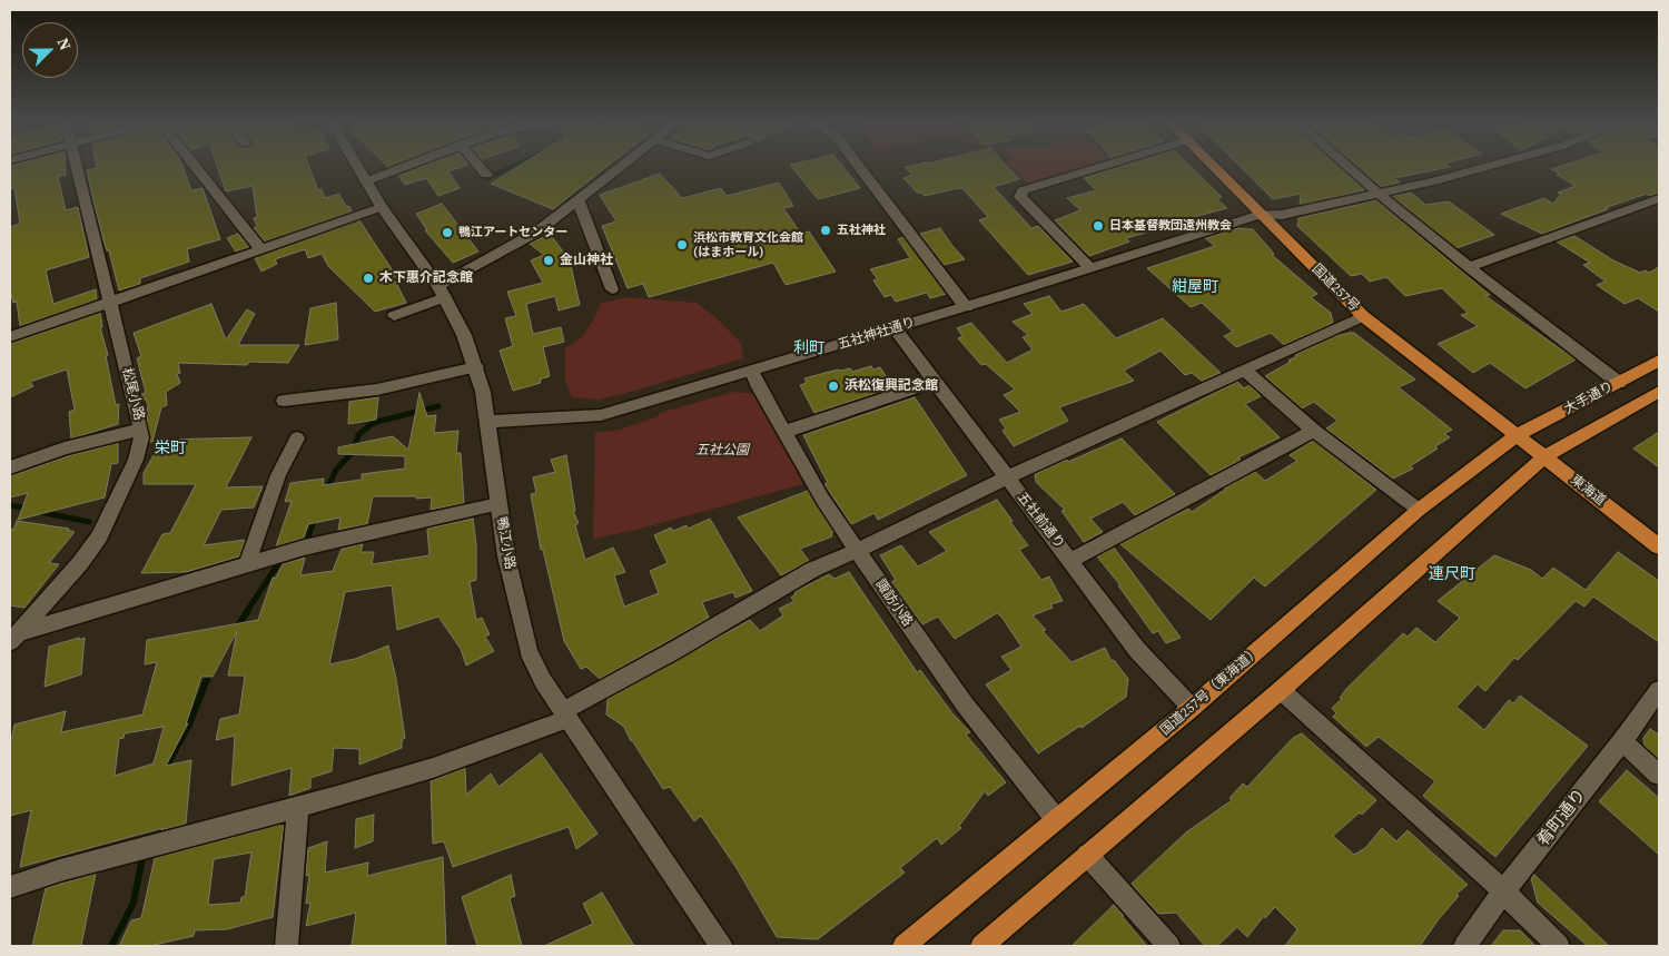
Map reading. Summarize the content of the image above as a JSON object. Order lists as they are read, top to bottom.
{
  "streets": {
    "highway": [
      "国道257号",
      "大手通り",
      "東海道",
      "国道257号（東海道）"
    ],
    "street": [
      "五社神社通り",
      "松尾小路",
      "五社前通り",
      "鴨江小路",
      "諏訪小路",
      "肴町通り"
    ]
  },
  "crossings": [
    ["国道257号", "五社神社通り"],
    ["国道257号", "大手通り"],
    ["国道257号", "東海道"],
    ["国道257号", "国道257号（東海道）"],
    ["五社神社通り", "五社前通り"],
    ["五社神社通り", "鴨江小路"],
    ["五社神社通り", "諏訪小路"],
    ["大手通り", "東海道"],
    ["大手通り", "国道257号（東海道）"],
    ["東海道", "国道257号（東海道）"],
    ["五社前通り", "国道257号（東海道）"],
    ["諏訪小路", "国道257号（東海道）"]
  ],
  "districts": [
    "紺屋町",
    "利町",
    "栄町",
    "連尺町"
  ],
  "parks": ["五社公園"],
  "places": [
    "日本基督教団遠州教会",
    "五社神社",
    "鴨江アートセンター",
    "浜松市教育文化会館 (はまホール)",
    "金山神社",
    "木下惠介記念館",
    "浜松復興記念館"
  ],
  "north": "top right"
}
